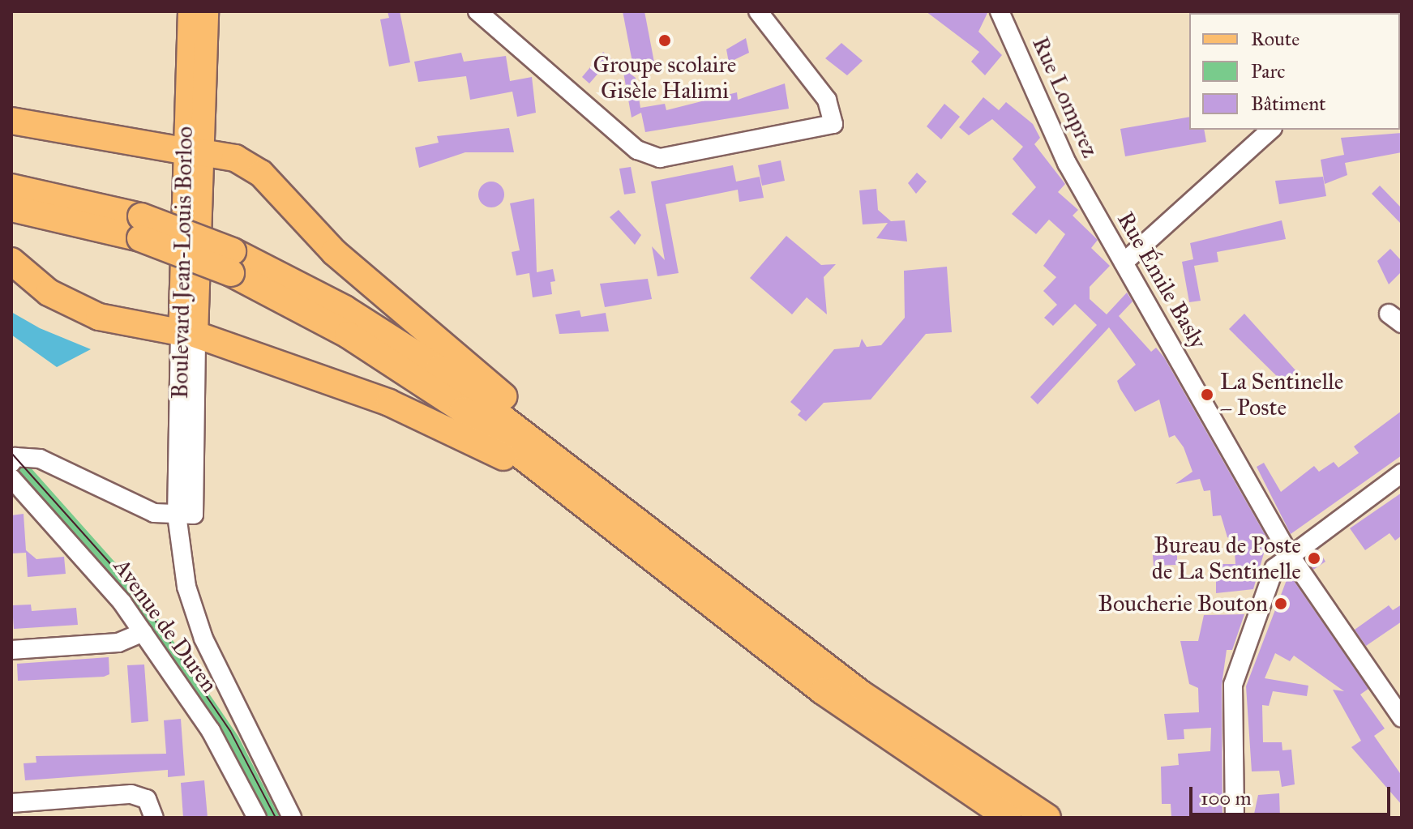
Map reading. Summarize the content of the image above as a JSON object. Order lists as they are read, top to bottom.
{
  "streets": {
    "main road": ["Boulevard Jean-Louis Borloo"],
    "street": ["Rue Lomprez", "Rue Émile Basly", "Avenue de Duren"]
  },
  "crossings": [
    ["Rue Lomprez", "Rue Émile Basly"]
  ],
  "places": [
    "Groupe scolaire Gisèle Halimi",
    "La Sentinelle – Poste",
    "Bureau de Poste de La Sentinelle",
    "Boucherie Bouton"
  ],
  "legend": ["Route", "Parc", "Bâtiment"],
  "scale_bar": "100 m"
}
